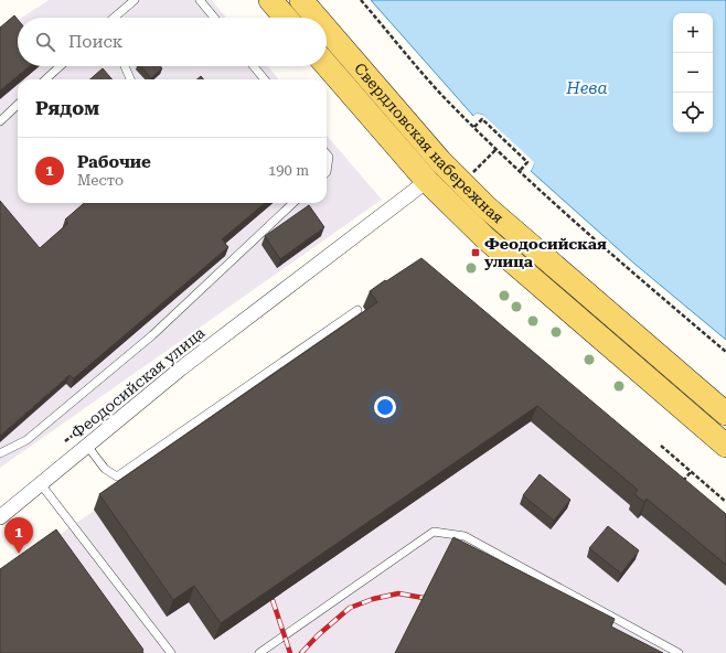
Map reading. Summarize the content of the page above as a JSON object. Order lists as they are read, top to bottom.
{
  "streets": {
    "main road": ["Свердловская набережная"],
    "street": ["Феодосийская улица"]
  },
  "crossings": [
    ["Свердловская набережная", "Феодосийская улица"]
  ],
  "water": ["Нева"],
  "places": {
    "transit": ["Феодосийская улица"]
  },
  "page": {
    "map_buttons": ["+", "−"],
    "search": "Поиск",
    "heading": "Рядом",
    "list": [
      {
        "mark": "1",
        "name": "Рабочие",
        "note": "Место",
        "value": "190 m"
      }
    ],
    "pins": "1"
  }
}
